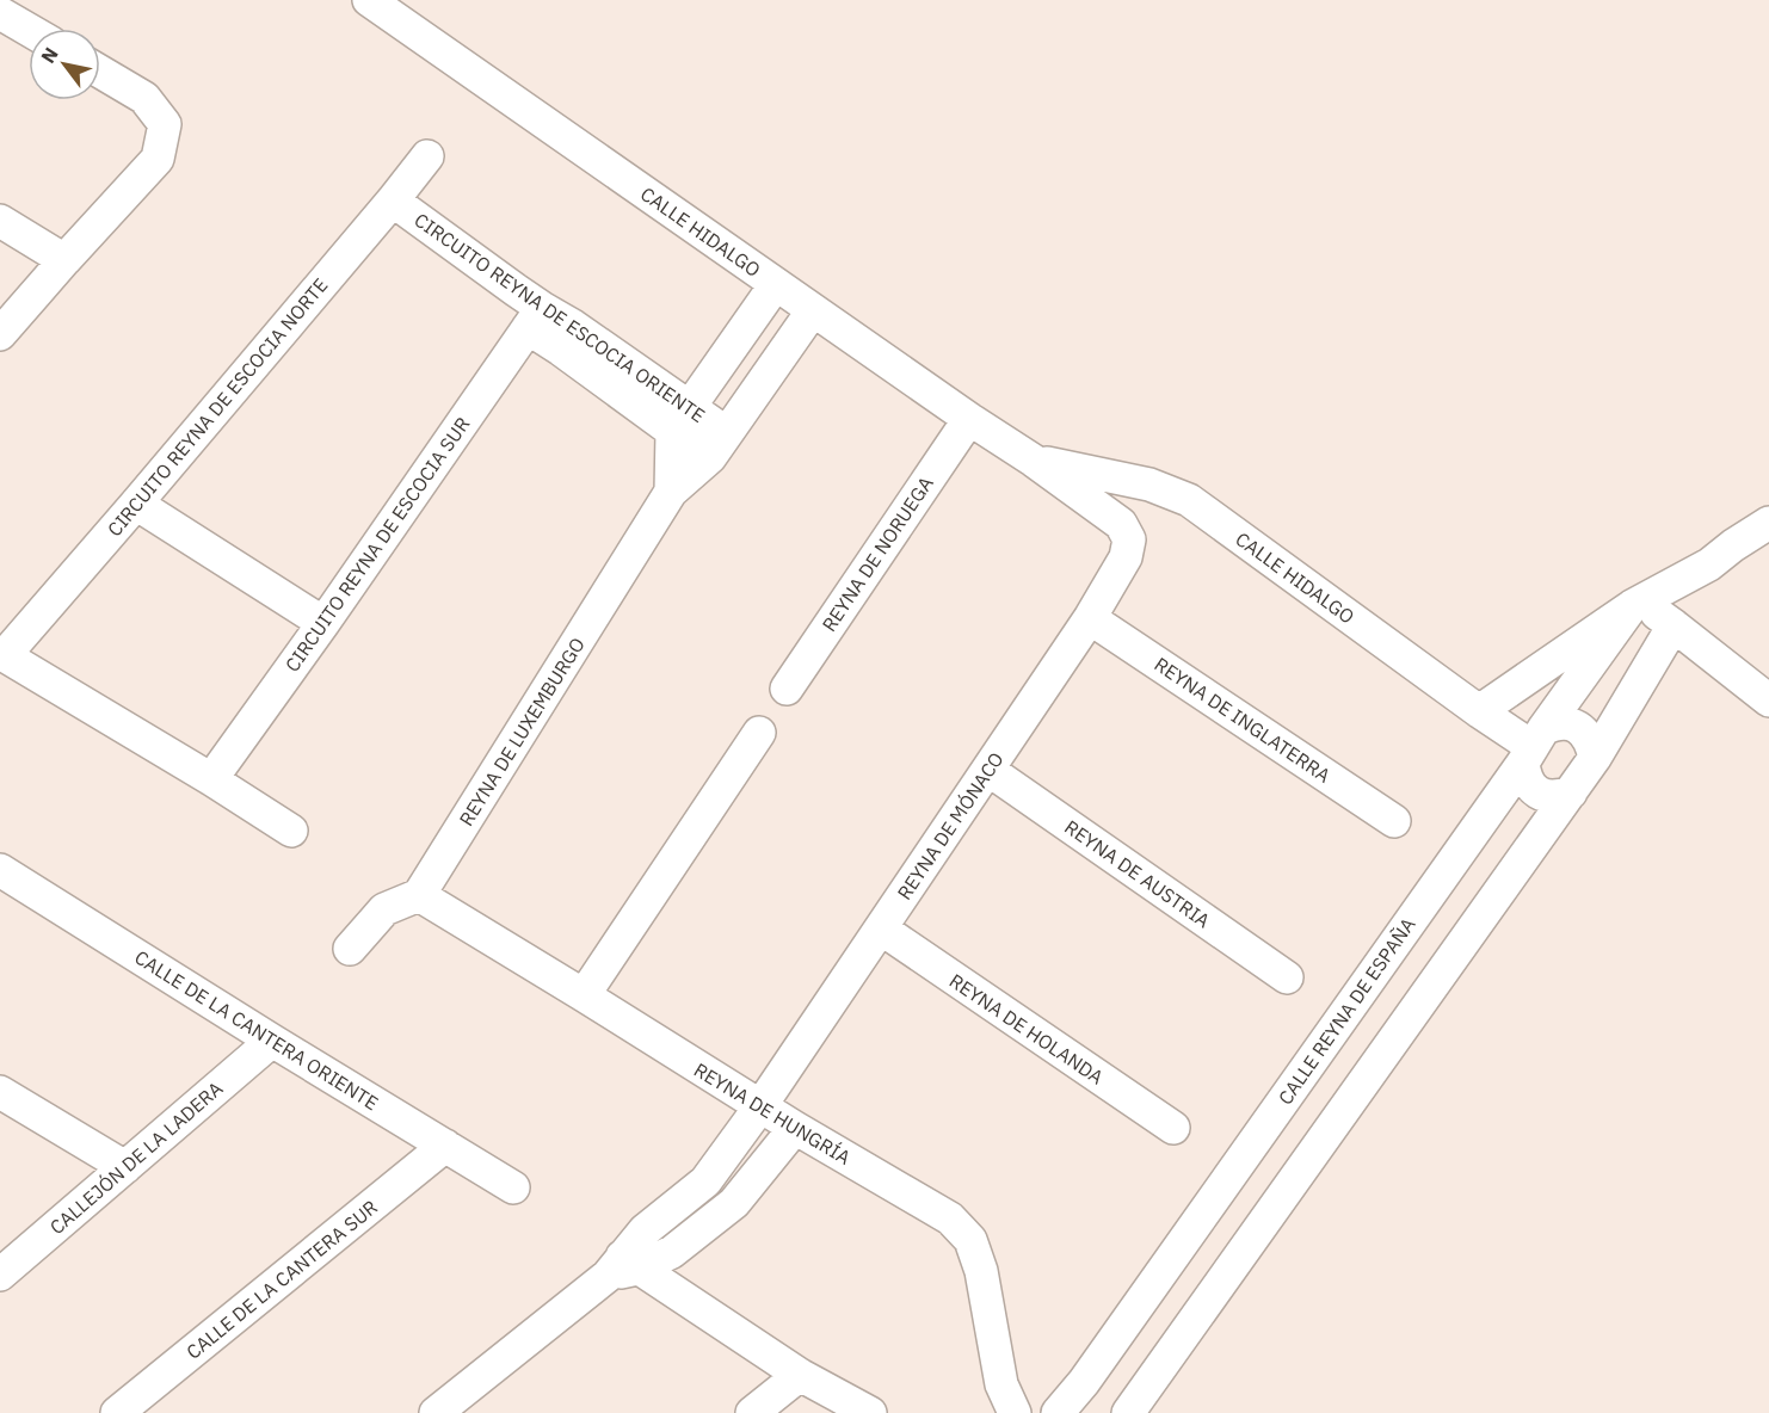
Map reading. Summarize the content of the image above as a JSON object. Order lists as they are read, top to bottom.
{
  "streets": {
    "street": [
      "CALLE HIDALGO",
      "CIRCUITO REYNA DE ESCOCIA ORIENTE",
      "CIRCUITO REYNA DE ESCOCIA NORTE",
      "CIRCUITO REYNA DE ESCOCIA SUR",
      "REYNA DE NORUEGA",
      "REYNA DE INGLATERRA",
      "REYNA DE LUXEMBURGO",
      "REYNA DE MÓNACO",
      "REYNA DE AUSTRIA",
      "CALLE REYNA DE ESPAÑA",
      "REYNA DE HOLANDA",
      "CALLE DE LA CANTERA ORIENTE",
      "REYNA DE HUNGRÍA",
      "CALLEJÓN DE LA LADERA",
      "CALLE DE LA CANTERA SUR"
    ]
  },
  "crossings": [
    ["CALLE HIDALGO", "REYNA DE NORUEGA"],
    ["CALLE HIDALGO", "REYNA DE LUXEMBURGO"],
    ["CALLE HIDALGO", "REYNA DE MÓNACO"],
    ["CALLE HIDALGO", "CALLE REYNA DE ESPAÑA"],
    ["CIRCUITO REYNA DE ESCOCIA ORIENTE", "CIRCUITO REYNA DE ESCOCIA NORTE"],
    ["CIRCUITO REYNA DE ESCOCIA ORIENTE", "CIRCUITO REYNA DE ESCOCIA SUR"],
    ["CIRCUITO REYNA DE ESCOCIA ORIENTE", "REYNA DE LUXEMBURGO"],
    ["REYNA DE INGLATERRA", "REYNA DE MÓNACO"],
    ["REYNA DE LUXEMBURGO", "REYNA DE HUNGRÍA"],
    ["REYNA DE MÓNACO", "REYNA DE AUSTRIA"],
    ["REYNA DE MÓNACO", "REYNA DE HOLANDA"],
    ["REYNA DE MÓNACO", "REYNA DE HUNGRÍA"],
    ["CALLE DE LA CANTERA ORIENTE", "CALLEJÓN DE LA LADERA"],
    ["CALLE DE LA CANTERA ORIENTE", "CALLE DE LA CANTERA SUR"]
  ],
  "north": "top left"
}
